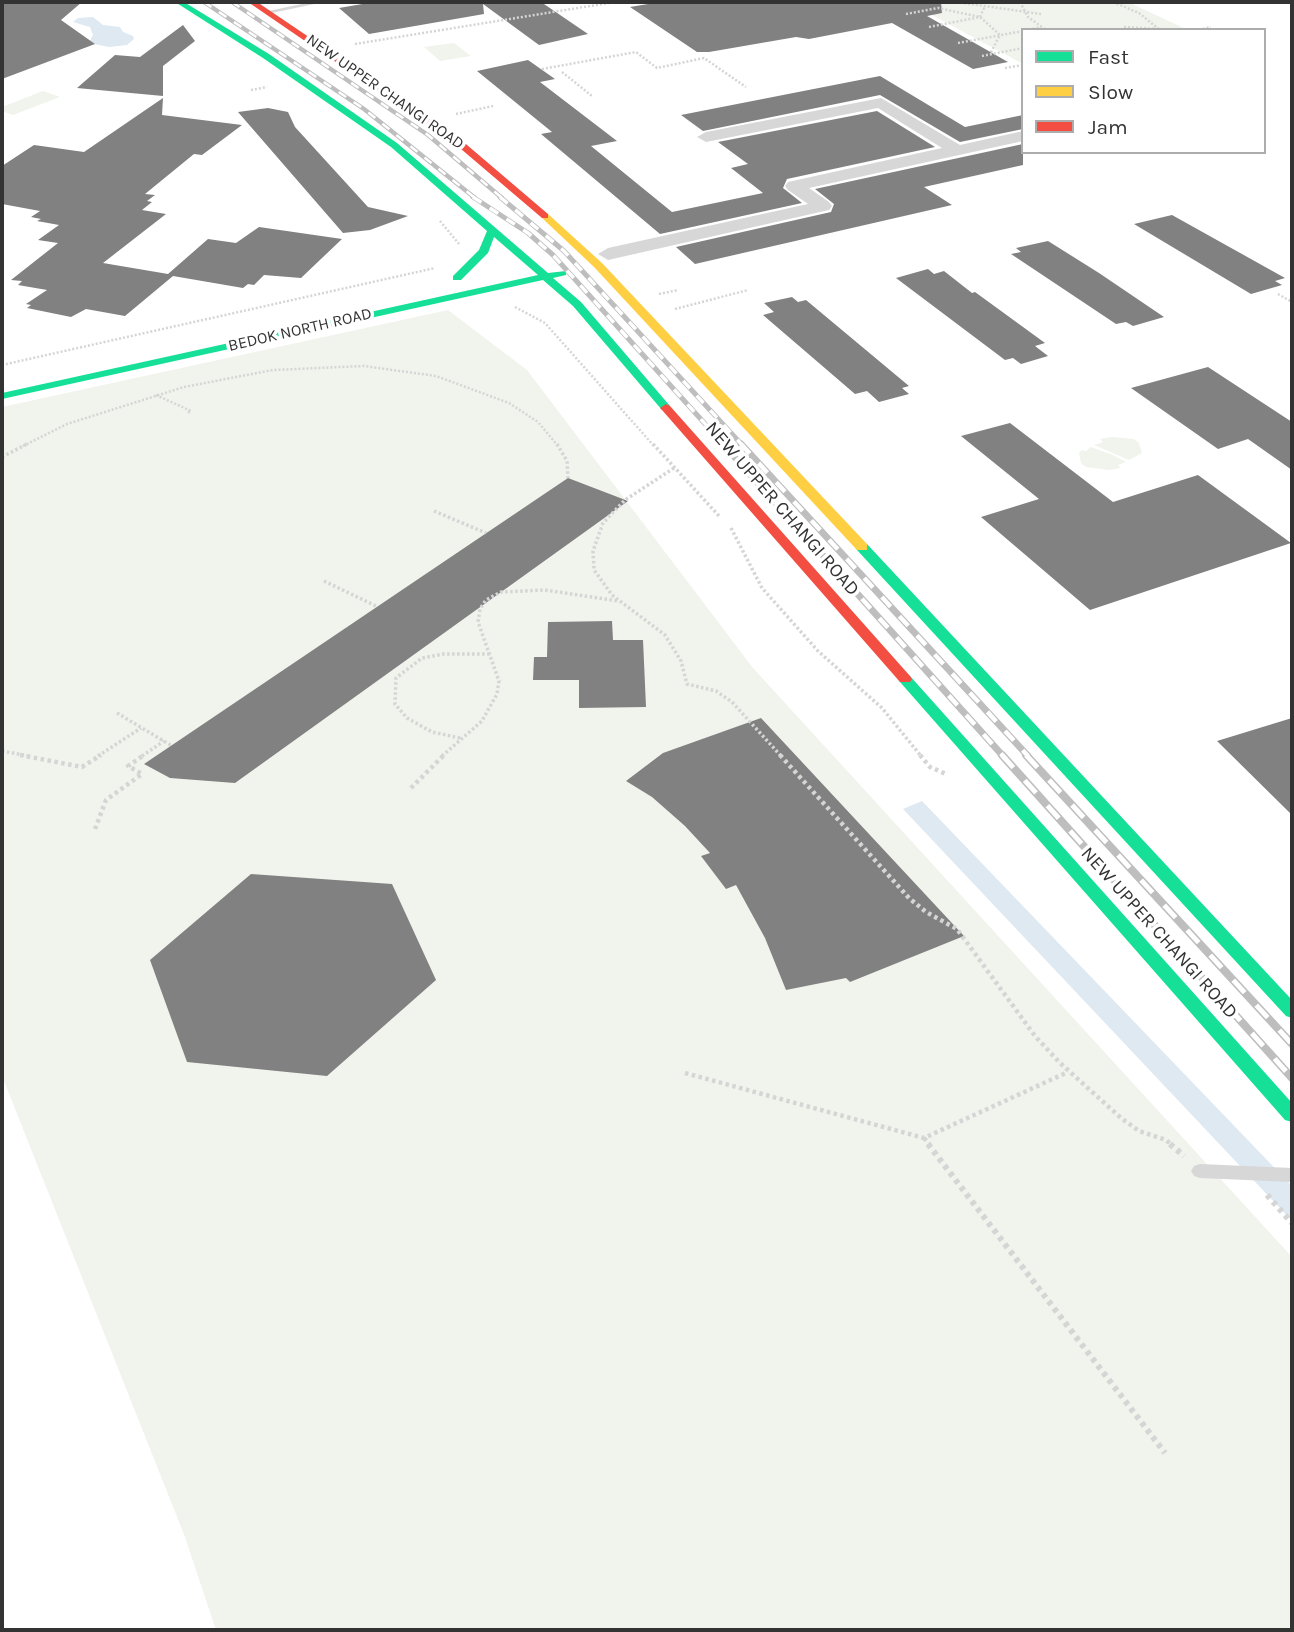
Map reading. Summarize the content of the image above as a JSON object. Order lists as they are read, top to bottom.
{
  "streets": {
    "main road": ["NEW UPPER CHANGI ROAD", "BEDOK NORTH ROAD"]
  },
  "crossings": [
    ["NEW UPPER CHANGI ROAD", "BEDOK NORTH ROAD"]
  ],
  "legend": ["Fast", "Slow", "Jam"]
}
